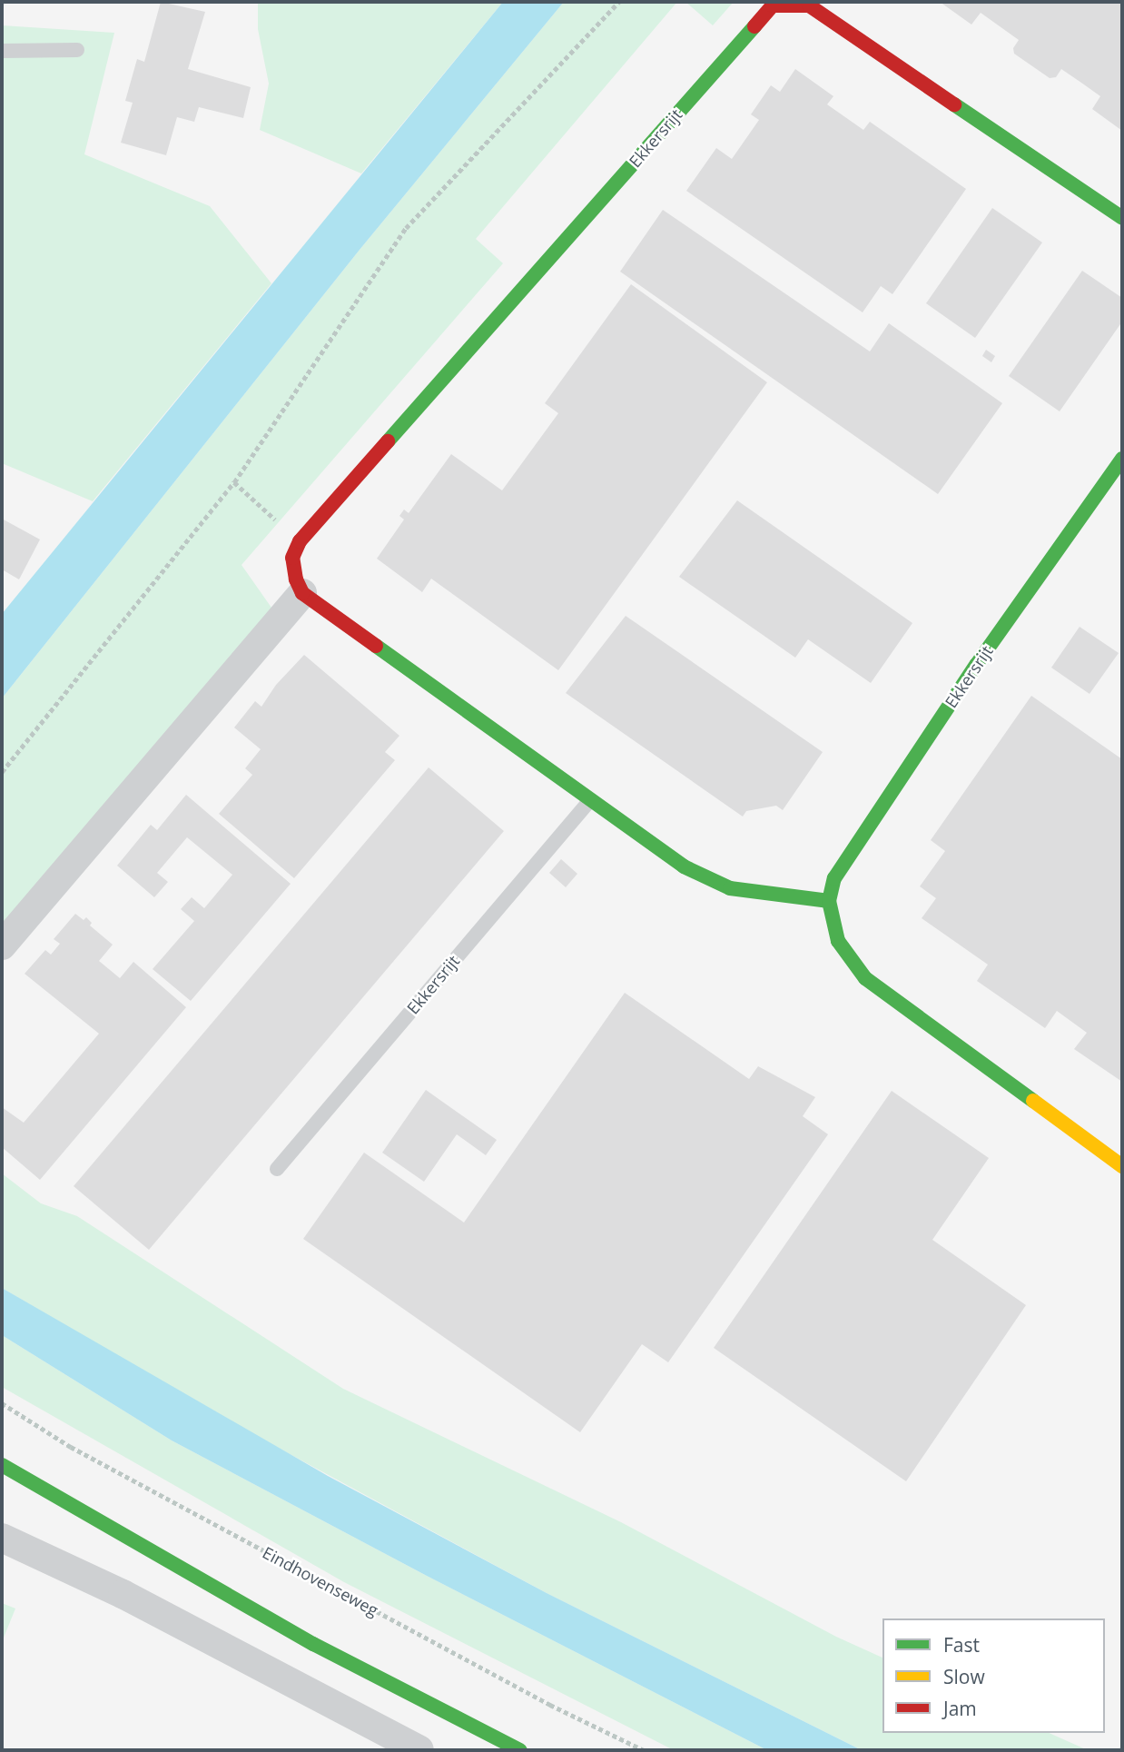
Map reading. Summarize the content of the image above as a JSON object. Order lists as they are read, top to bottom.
{
  "streets": {
    "street": ["Ekkersrijt"],
    "path": ["Eindhovenseweg"]
  },
  "legend": ["Fast", "Slow", "Jam"]
}
